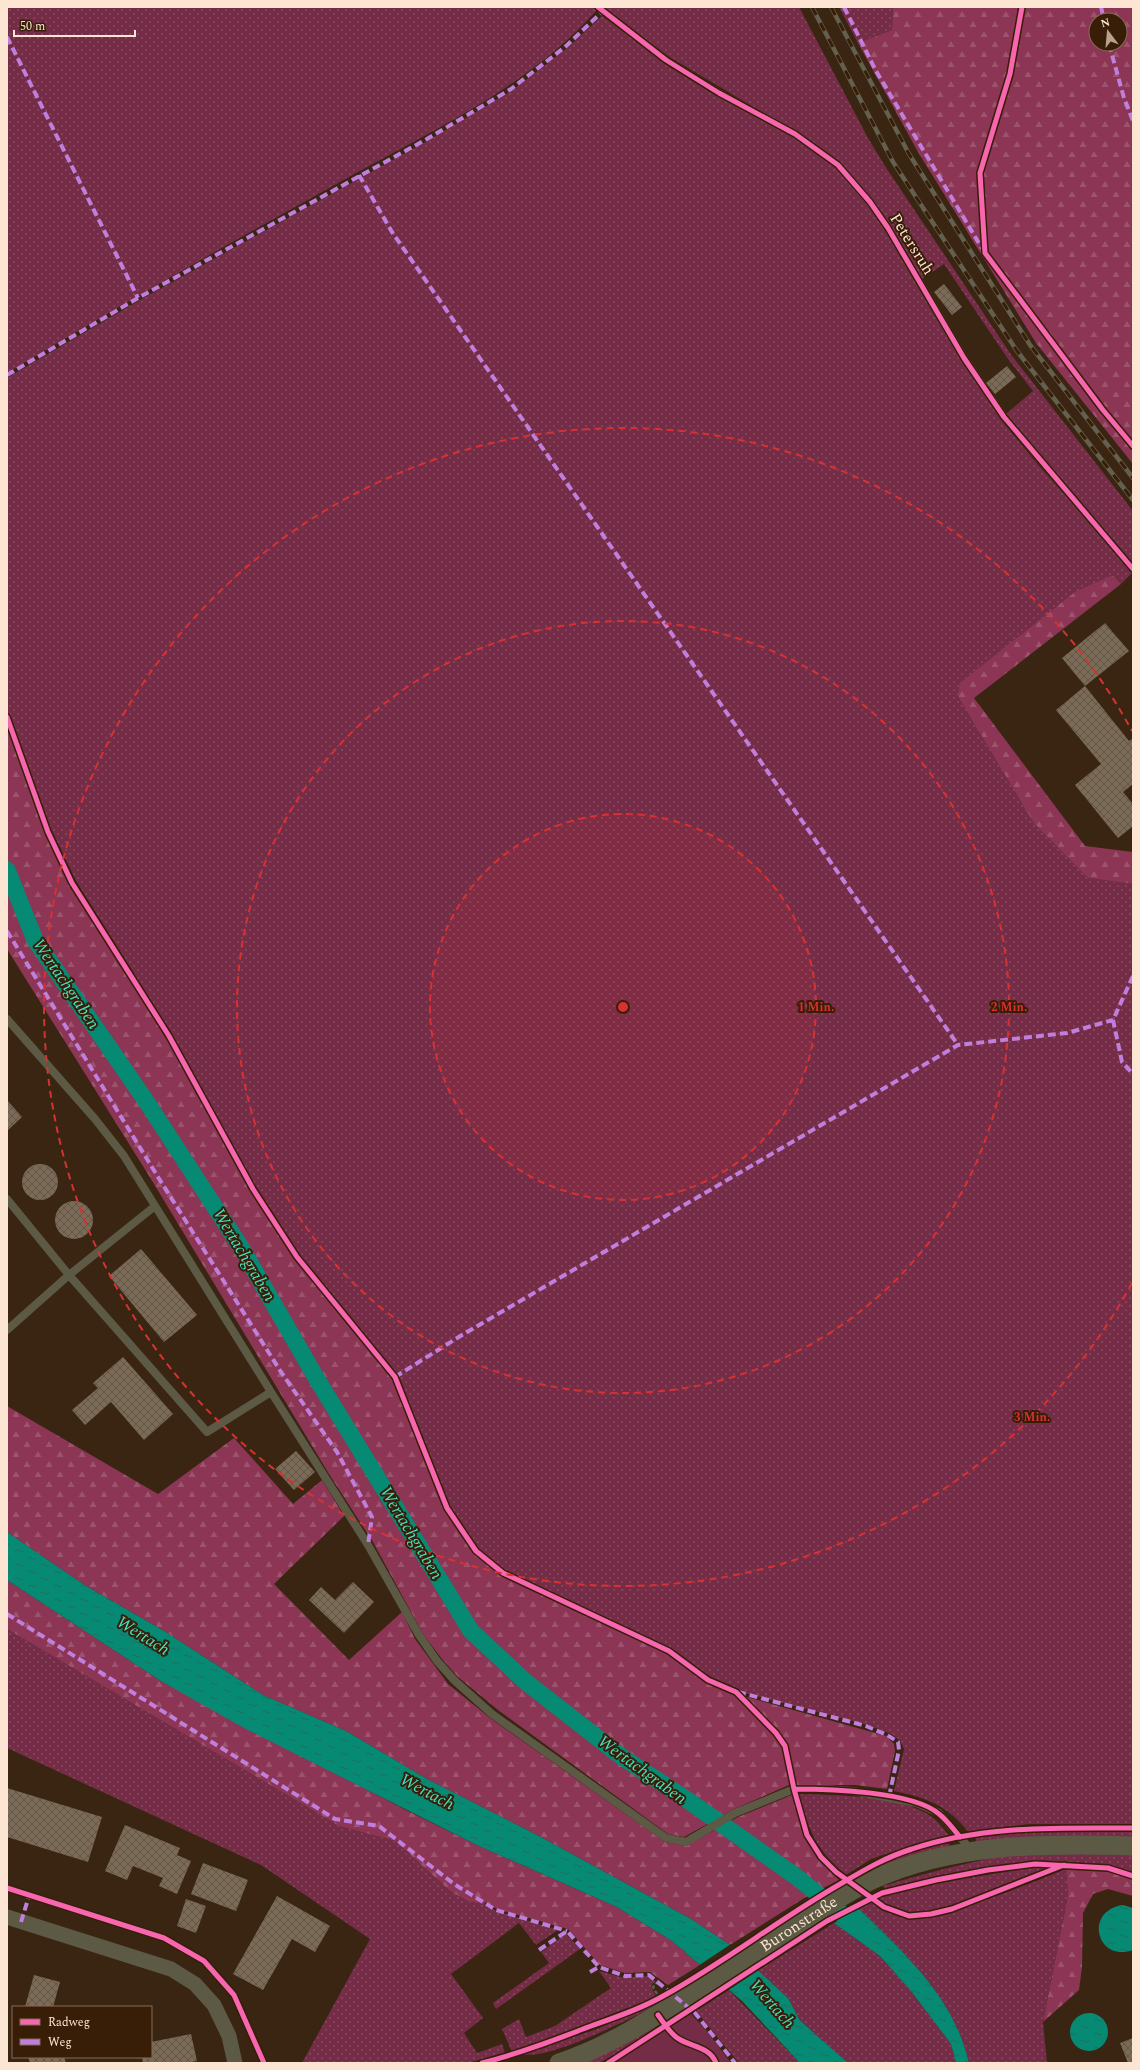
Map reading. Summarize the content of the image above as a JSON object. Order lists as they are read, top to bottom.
{
  "streets": {
    "street": ["Buronstraße"],
    "lane": ["Petersruh"]
  },
  "water": ["Wertachgraben", "Wertach"],
  "legend": ["Radweg", "Weg"],
  "scale_bar": "50 m",
  "north": "top",
  "rings": ["1 Min.", "2 Min.", "3 Min."]
}
